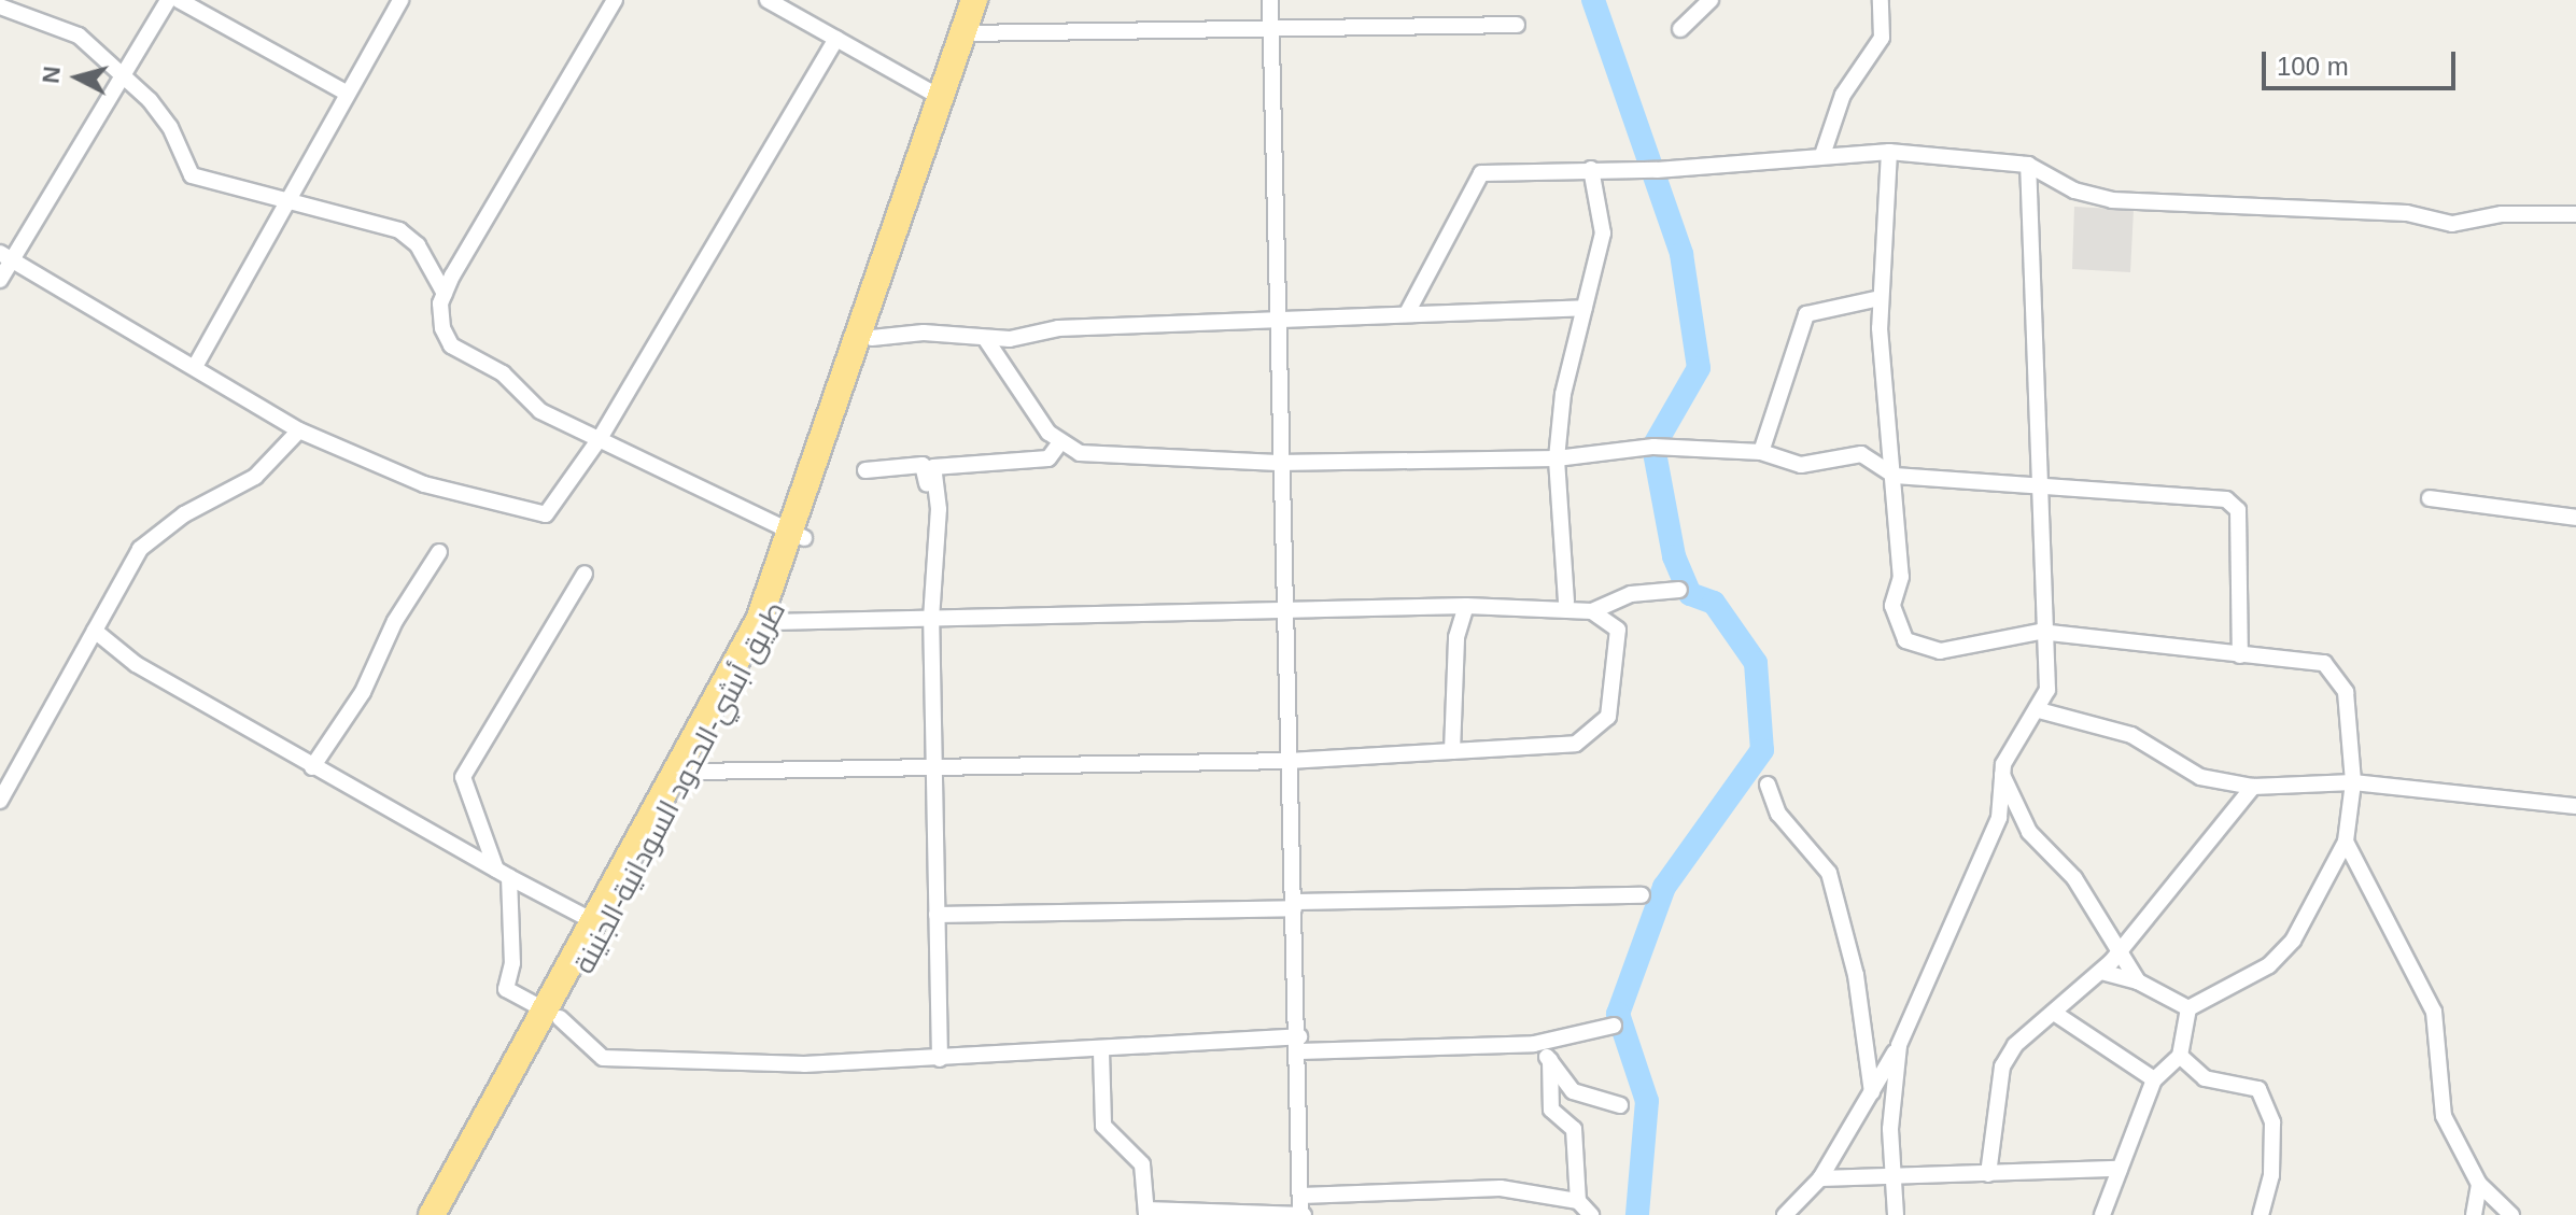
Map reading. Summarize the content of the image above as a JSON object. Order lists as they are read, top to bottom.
{
  "streets": {
    "highway": ["طريق أبشي-الحدود السودانية-الجنينة"]
  },
  "scale_bar": "100 m",
  "north": "left"
}
